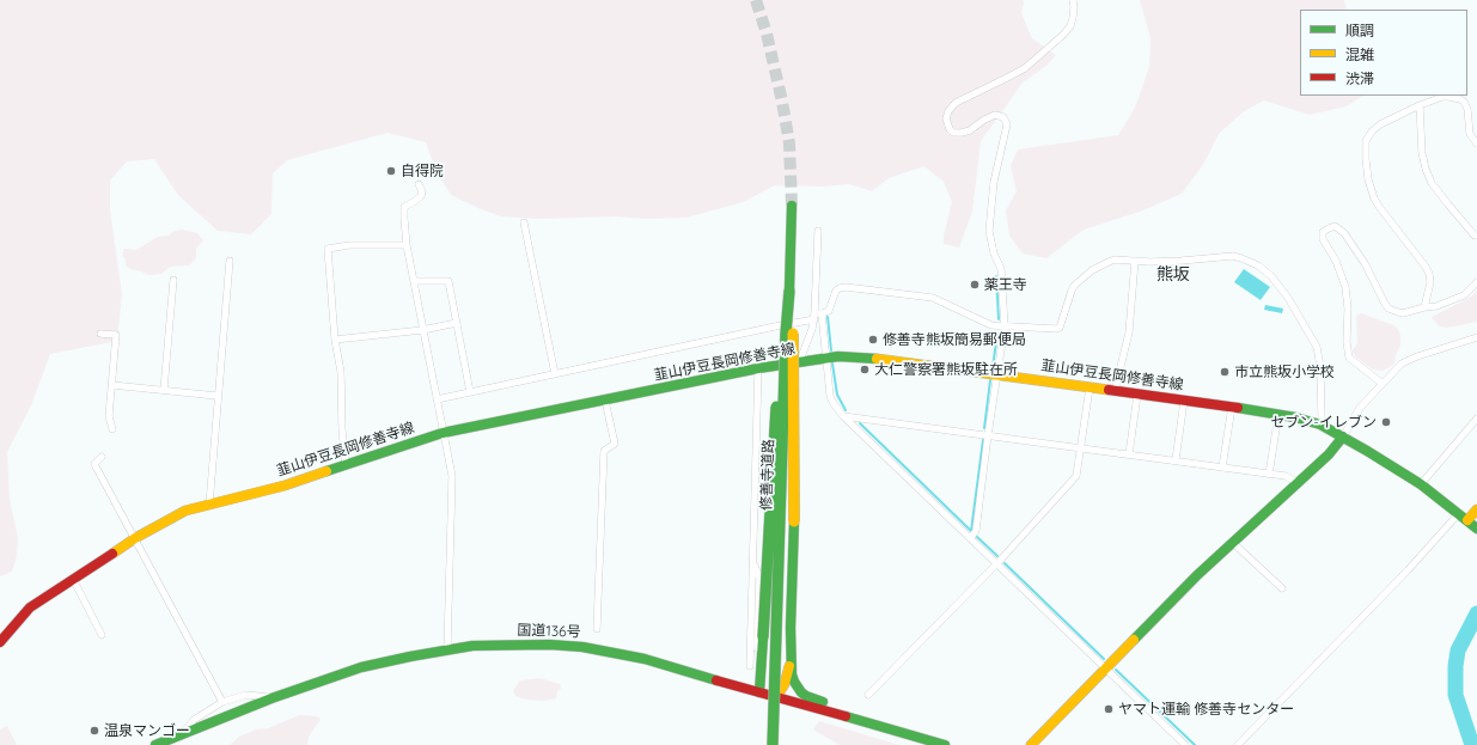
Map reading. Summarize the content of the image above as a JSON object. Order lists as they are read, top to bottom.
{
  "streets": {
    "main road": ["韮山伊豆長岡修善寺線", "修善寺道路", "国道136号"]
  },
  "districts": ["熊坂"],
  "places": [
    "自得院",
    "薬王寺",
    "修善寺熊坂簡易郵便局",
    "大仁警察署熊坂駐在所",
    "市立熊坂小学校",
    "セブン-イレブン",
    "ヤマト運輸 修善寺センター",
    "温泉マンゴー"
  ],
  "legend": ["順調", "混雑", "渋滞"]
}
